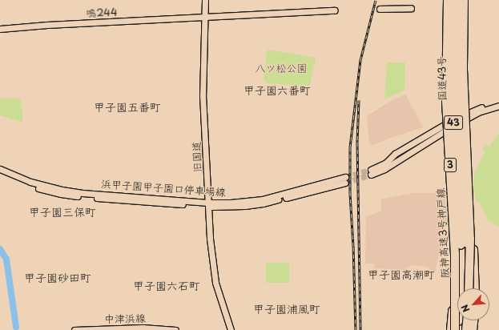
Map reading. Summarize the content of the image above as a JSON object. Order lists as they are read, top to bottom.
{
  "streets": {
    "highway": [
      "国道43号",
      "43",
      "3",
      "阪神高速3号神戸線"
    ],
    "street": [
      "鳴244",
      "旧国道",
      "浜甲子園甲子園口停車場線",
      "中津浜線"
    ]
  },
  "crossings": [
    ["鳴244", "旧国道"],
    ["国道43号", "阪神高速3号神戸線"],
    ["旧国道", "浜甲子園甲子園口停車場線"]
  ],
  "districts": [
    "甲子園六番町",
    "甲子園五番町",
    "甲子園三保町",
    "甲子園高潮町",
    "甲子園砂田町",
    "甲子園六石町",
    "甲子園浦風町"
  ],
  "parks": ["八ツ松公園"],
  "north": "bottom left"
}
